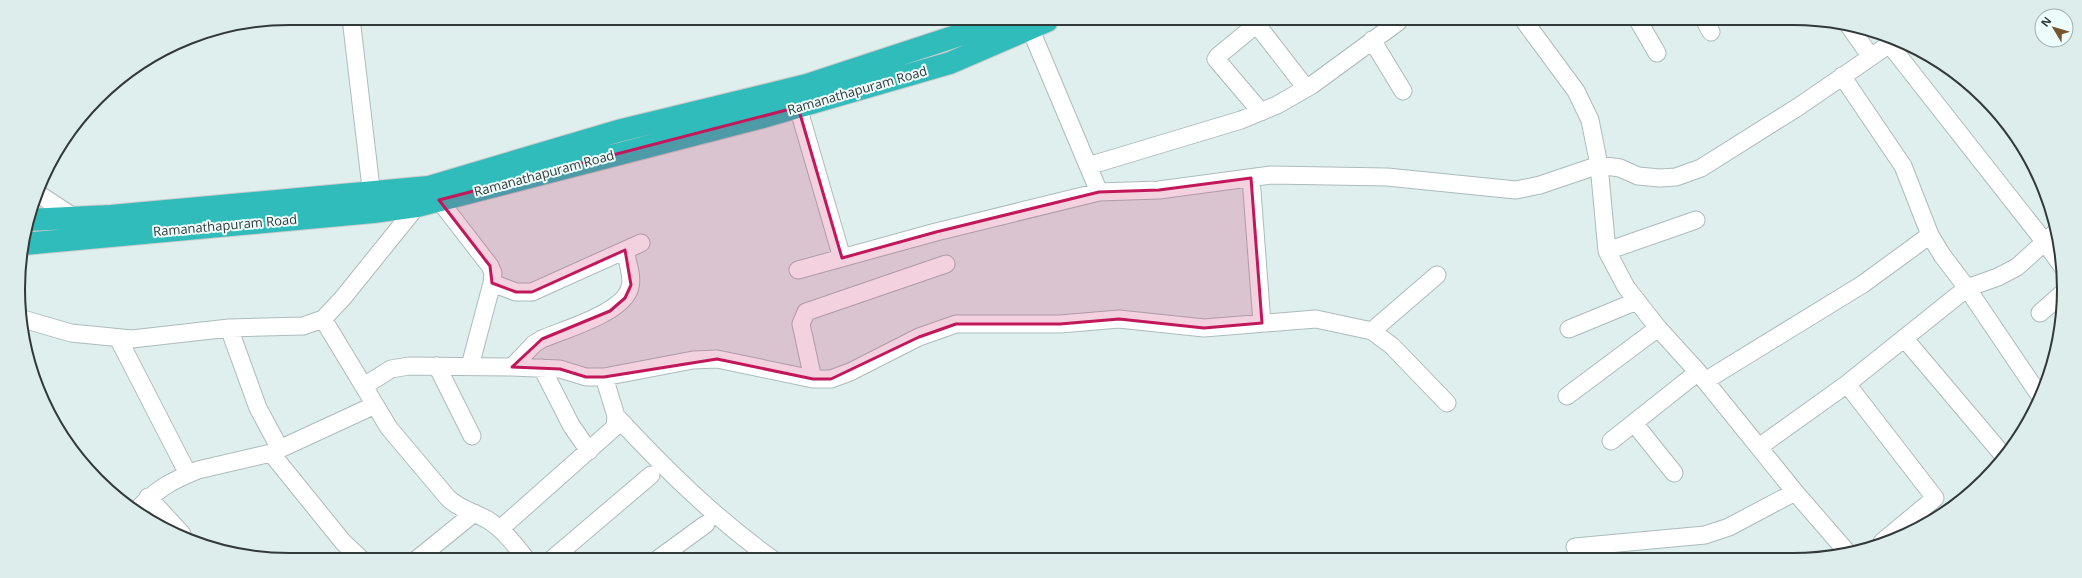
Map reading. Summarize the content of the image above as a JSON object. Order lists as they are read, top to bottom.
{
  "streets": {
    "highway": ["Ramanathapuram Road"]
  },
  "north": "top left"
}
